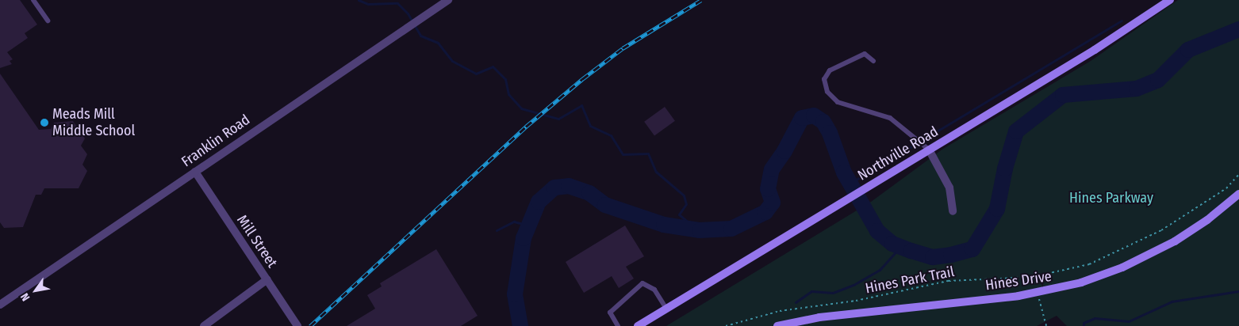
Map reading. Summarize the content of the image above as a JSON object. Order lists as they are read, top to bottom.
{
  "streets": {
    "street": [
      "Franklin Road",
      "Northville Road",
      "Mill Street",
      "Hines Drive"
    ],
    "path": ["Hines Park Trail"]
  },
  "crossings": [
    ["Franklin Road", "Mill Street"]
  ],
  "parks": ["Hines Parkway"],
  "places": ["Meads Mill Middle School"],
  "north": "bottom left"
}
